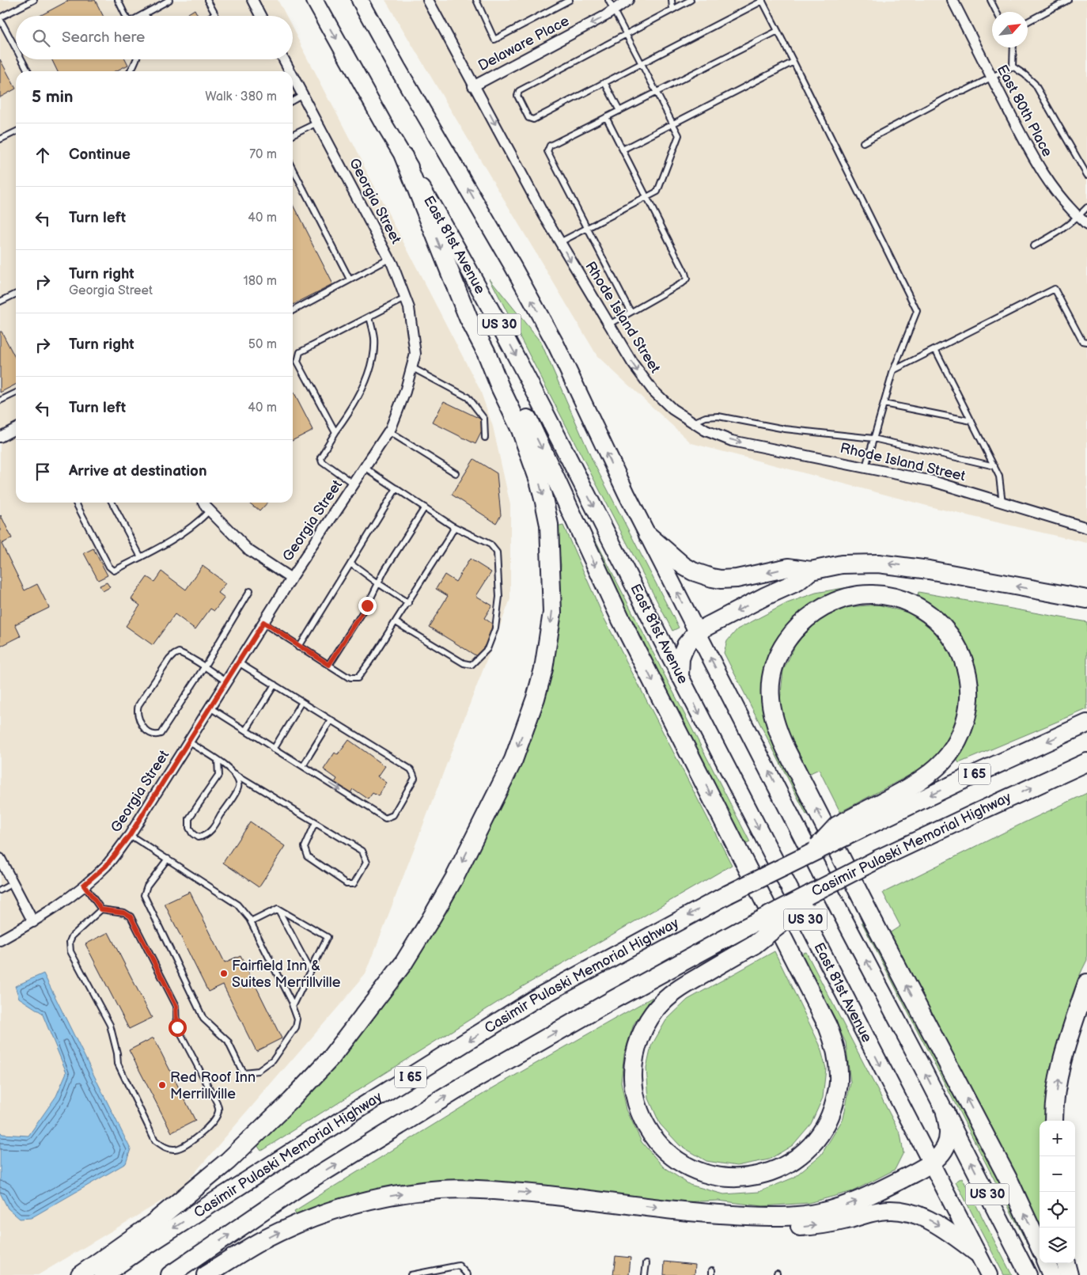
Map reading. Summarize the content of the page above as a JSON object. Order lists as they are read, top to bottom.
{
  "streets": {
    "highway": ["I 65", "Casimir Pulaski Memorial Highway"],
    "main road": ["East 81st Avenue", "US 30"],
    "street": [
      "Delaware Place",
      "East 80th Place",
      "Georgia Street",
      "Rhode Island Street"
    ]
  },
  "crossings": [
    ["Delaware Place", "Rhode Island Street"]
  ],
  "one_way": ["Delaware Place", "Rhode Island Street"],
  "places": ["Fairfield Inn & Suites Merrillville", "Red Roof Inn Merrillville"],
  "north": "top right",
  "page": {
    "search": "Search here",
    "heading": ["5 min", "Walk · 380 m"],
    "list": [
      ["Continue", "70 m"],
      ["Turn left", "40 m"],
      ["Turn right", "Georgia Street", "180 m"],
      ["Turn right", "50 m"],
      ["Turn left", "40 m"],
      "Arrive at destination"
    ],
    "map_buttons": ["+", "−"]
  }
}
